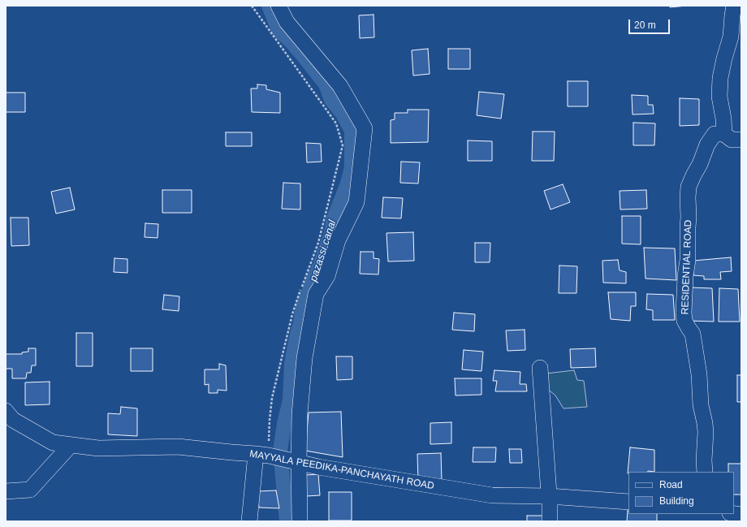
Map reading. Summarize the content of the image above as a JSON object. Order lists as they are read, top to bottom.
{
  "streets": {
    "street": ["RESIDENTIAL ROAD", "MAYYALA PEEDIKA-PANCHAYATH ROAD"]
  },
  "water": ["pazassi canal"],
  "legend": ["Road", "Building"],
  "scale_bar": "20 m"
}
